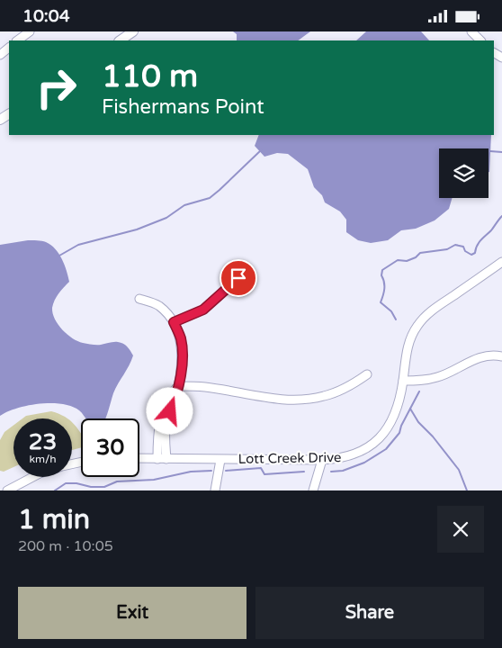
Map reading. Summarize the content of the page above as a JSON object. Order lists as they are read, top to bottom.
{
  "streets": {
    "street": ["Lott Creek Drive"]
  },
  "page": {
    "status": "10:04",
    "turn": ["110 m", "Fishermans Point"],
    "speed": "23 km/h",
    "limit": "30",
    "heading": ["1 min", "200 m · 10:05"],
    "buttons": ["Exit", "Share"]
  }
}
